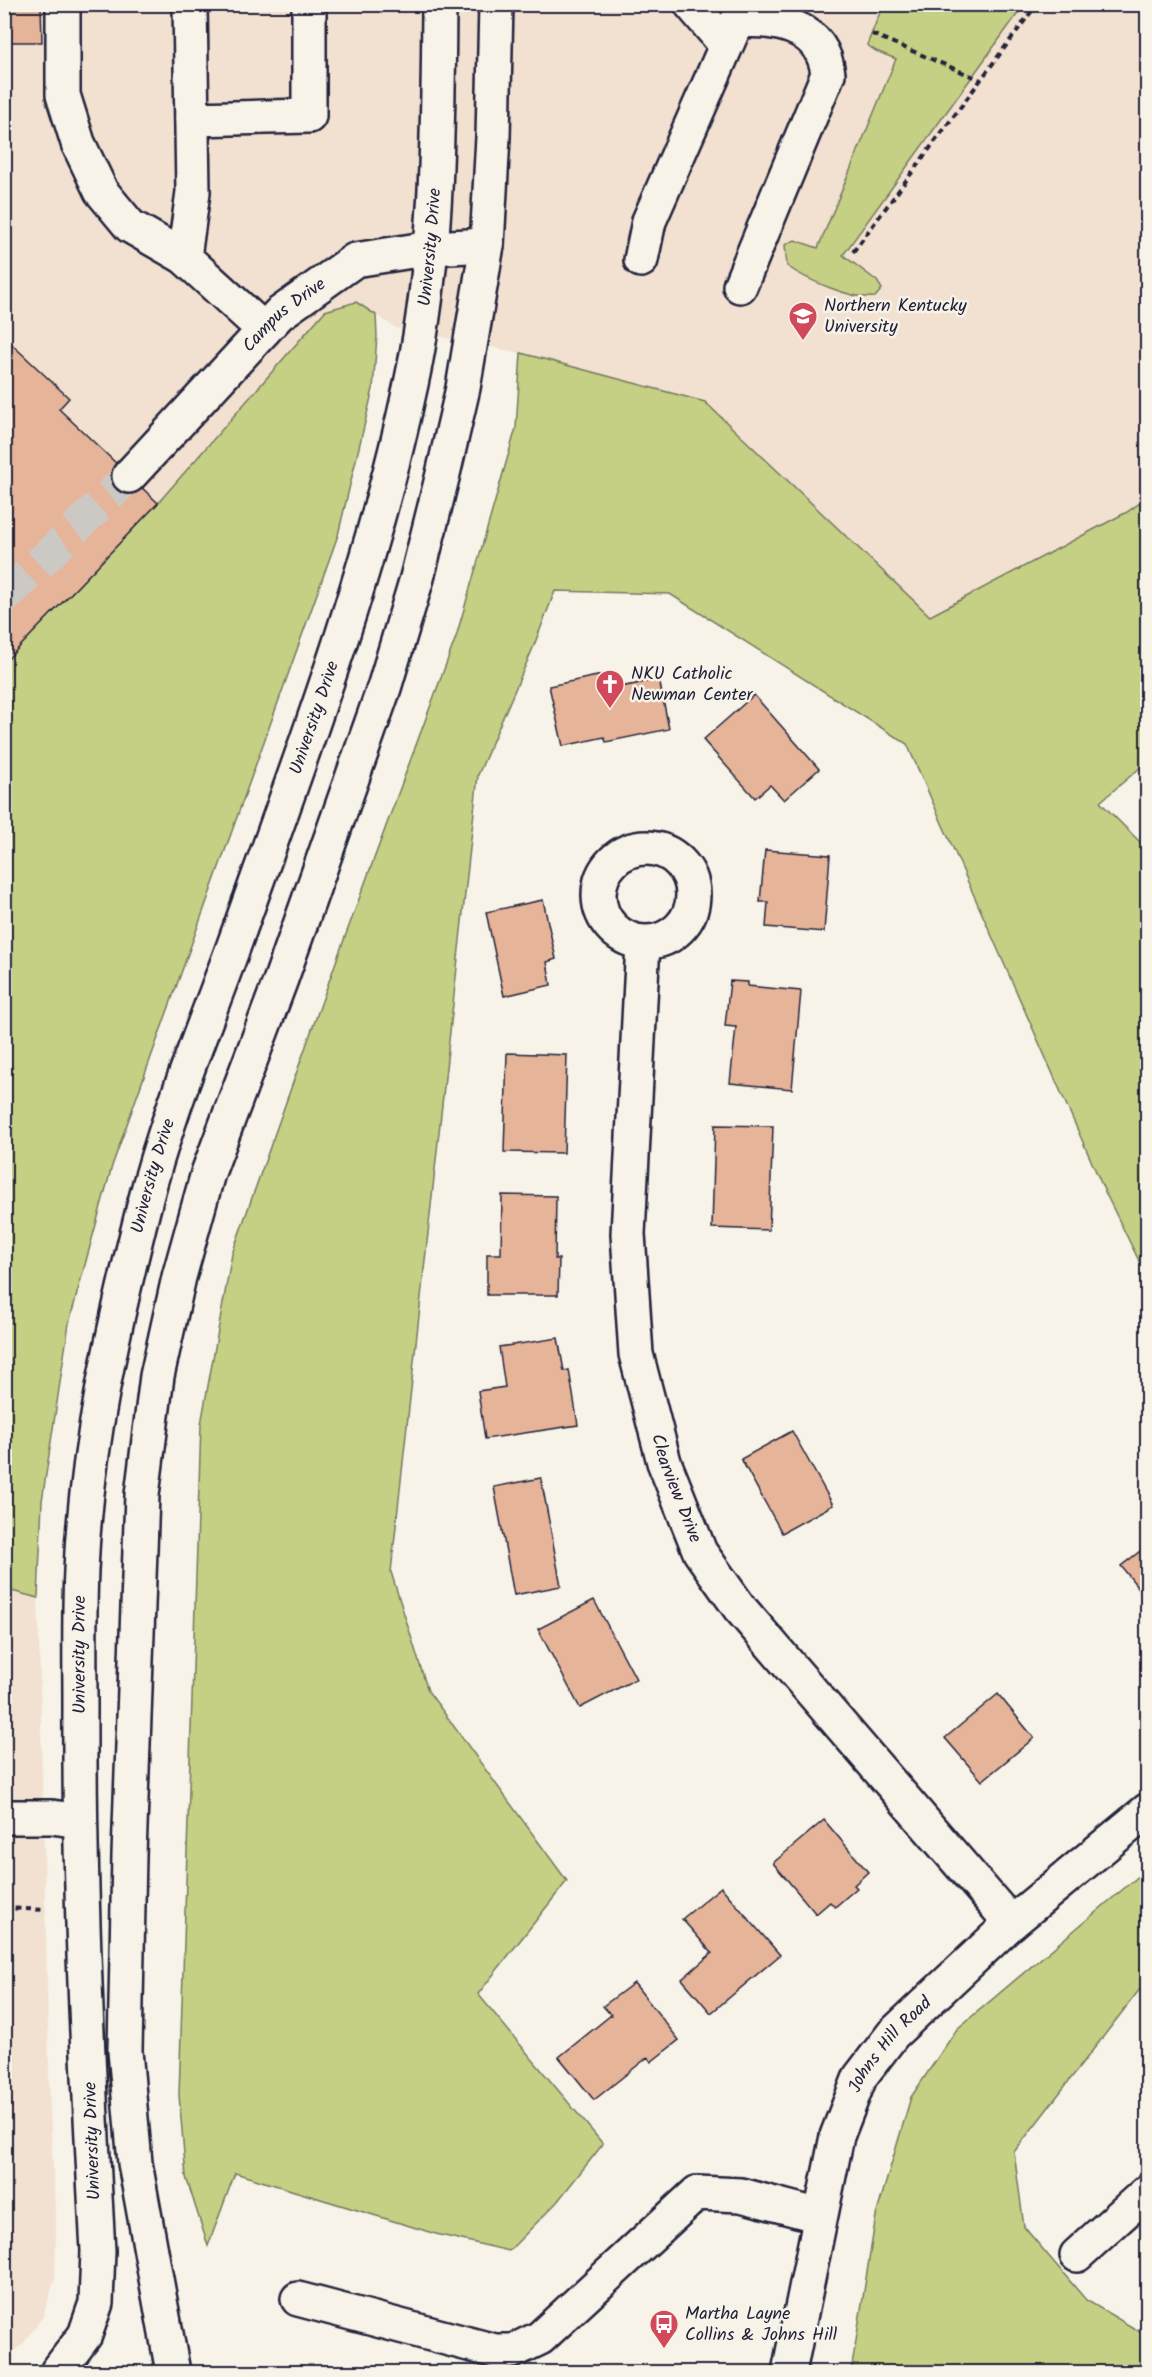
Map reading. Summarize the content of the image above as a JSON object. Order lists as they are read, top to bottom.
{
  "streets": {
    "street": [
      "University Drive",
      "Campus Drive",
      "Clearview Drive",
      "Johns Hill Road"
    ]
  },
  "crossings": [
    ["University Drive", "Campus Drive"],
    ["Clearview Drive", "Johns Hill Road"]
  ],
  "places": {
    "school or university": ["Northern Kentucky University"],
    "church": ["NKU Catholic Newman Center"],
    "bus stop": ["Martha Layne Collins & Johns Hill"]
  }
}
